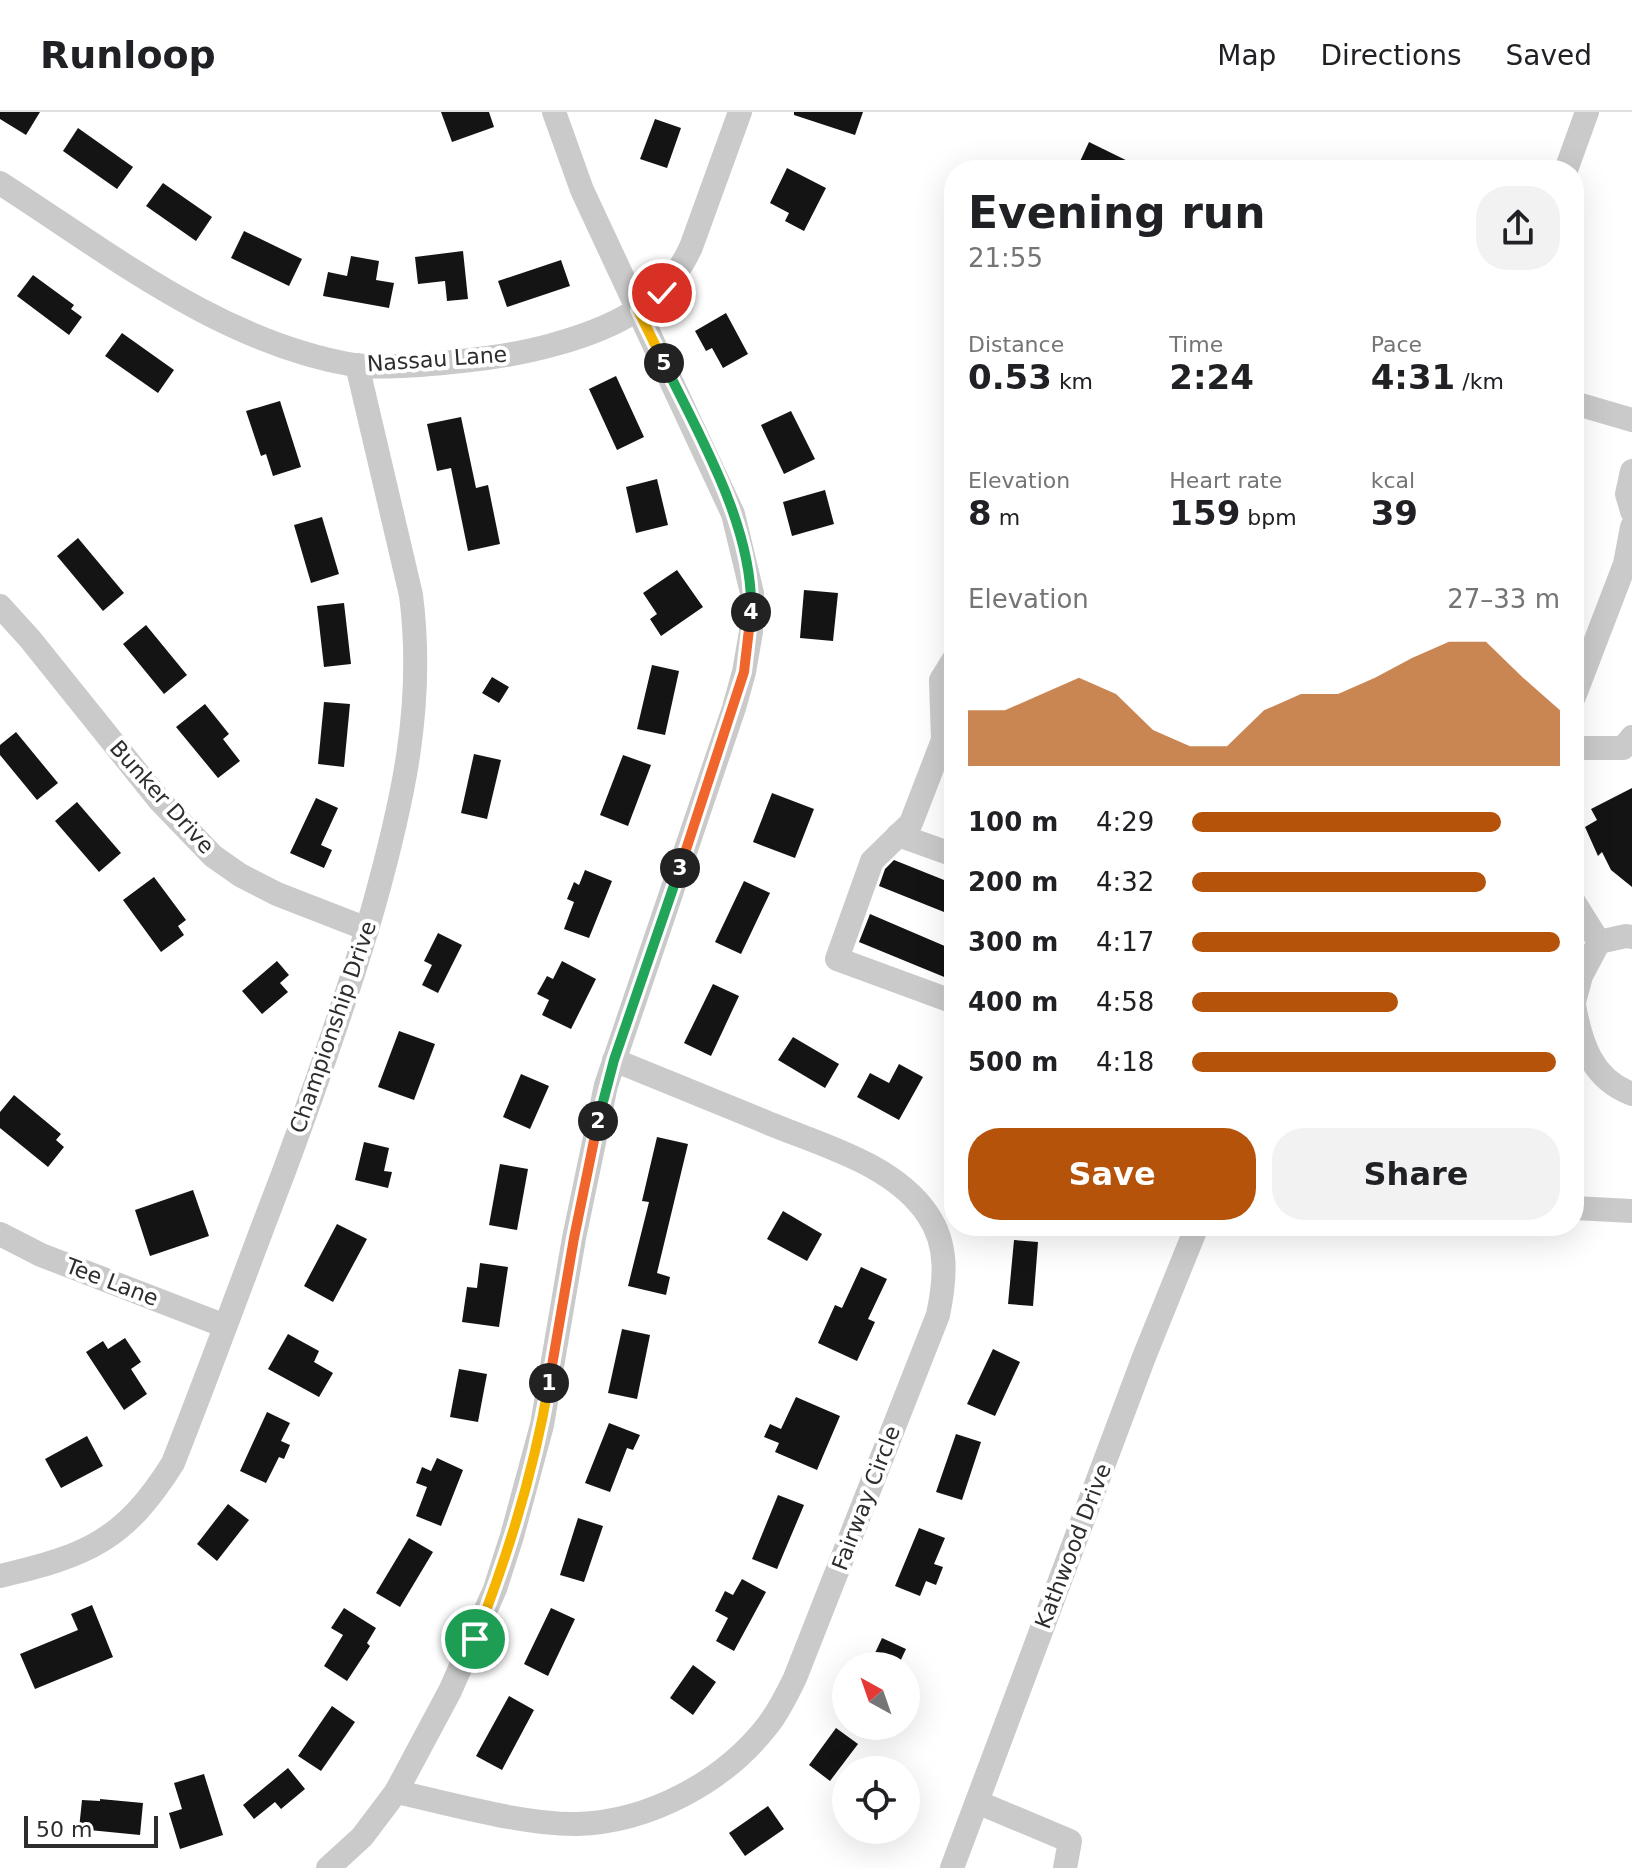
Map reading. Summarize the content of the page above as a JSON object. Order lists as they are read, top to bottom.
{
  "streets": {
    "street": [
      "Nassau Lane",
      "Bunker Drive",
      "Championship Drive",
      "Tee Lane",
      "Fairway Circle",
      "Kathwood Drive"
    ]
  },
  "crossings": [
    ["Nassau Lane", "Championship Drive"],
    ["Bunker Drive", "Championship Drive"],
    ["Championship Drive", "Tee Lane"]
  ],
  "scale_bar": "50 m",
  "north": "top left",
  "page": {
    "header": "Runloop",
    "nav": ["Map", "Directions", "Saved"],
    "heading": ["Evening run", "21:55"],
    "stats": [
      ["Distance", "0.53 km"],
      ["Time", "2:24"],
      ["Pace", "4:31 /km"],
      ["Elevation", "8 m"],
      ["Heart rate", "159 bpm"],
      ["kcal", "39"]
    ],
    "pins": [
      "5",
      "4",
      "3",
      "2",
      "1"
    ],
    "chart": ["Elevation", "27–33 m"],
    "list": [
      {
        "name": "100 m",
        "note": "4:29"
      },
      {
        "name": "200 m",
        "note": "4:32"
      },
      {
        "name": "300 m",
        "note": "4:17"
      },
      {
        "name": "400 m",
        "note": "4:58"
      },
      {
        "name": "500 m",
        "note": "4:18"
      }
    ],
    "buttons": ["Save", "Share"],
    "scale": "50 m"
  }
}
